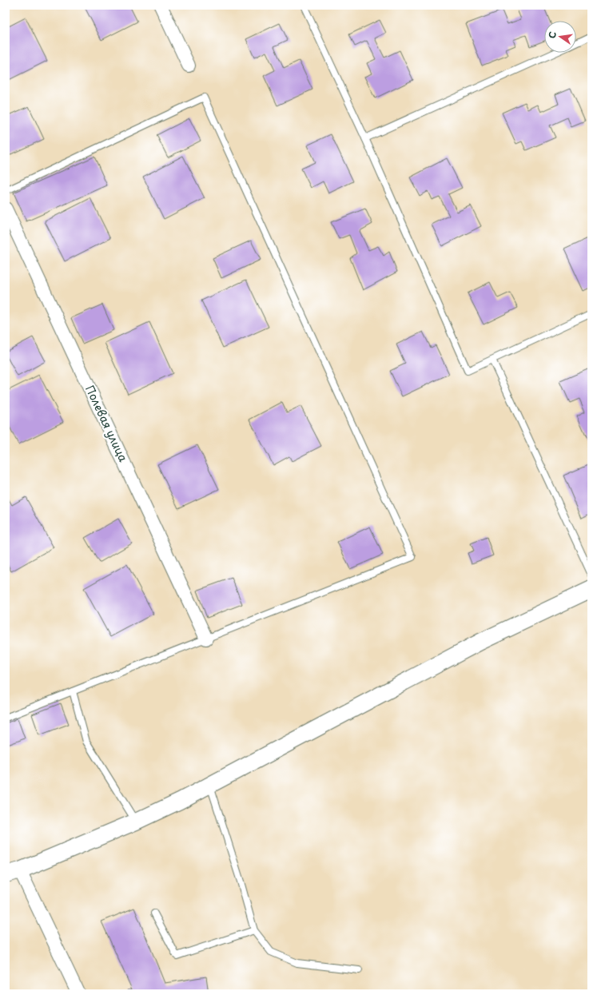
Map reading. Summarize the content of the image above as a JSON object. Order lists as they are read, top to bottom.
{
  "streets": {
    "street": ["Полевая улица"]
  },
  "north": "left"
}
